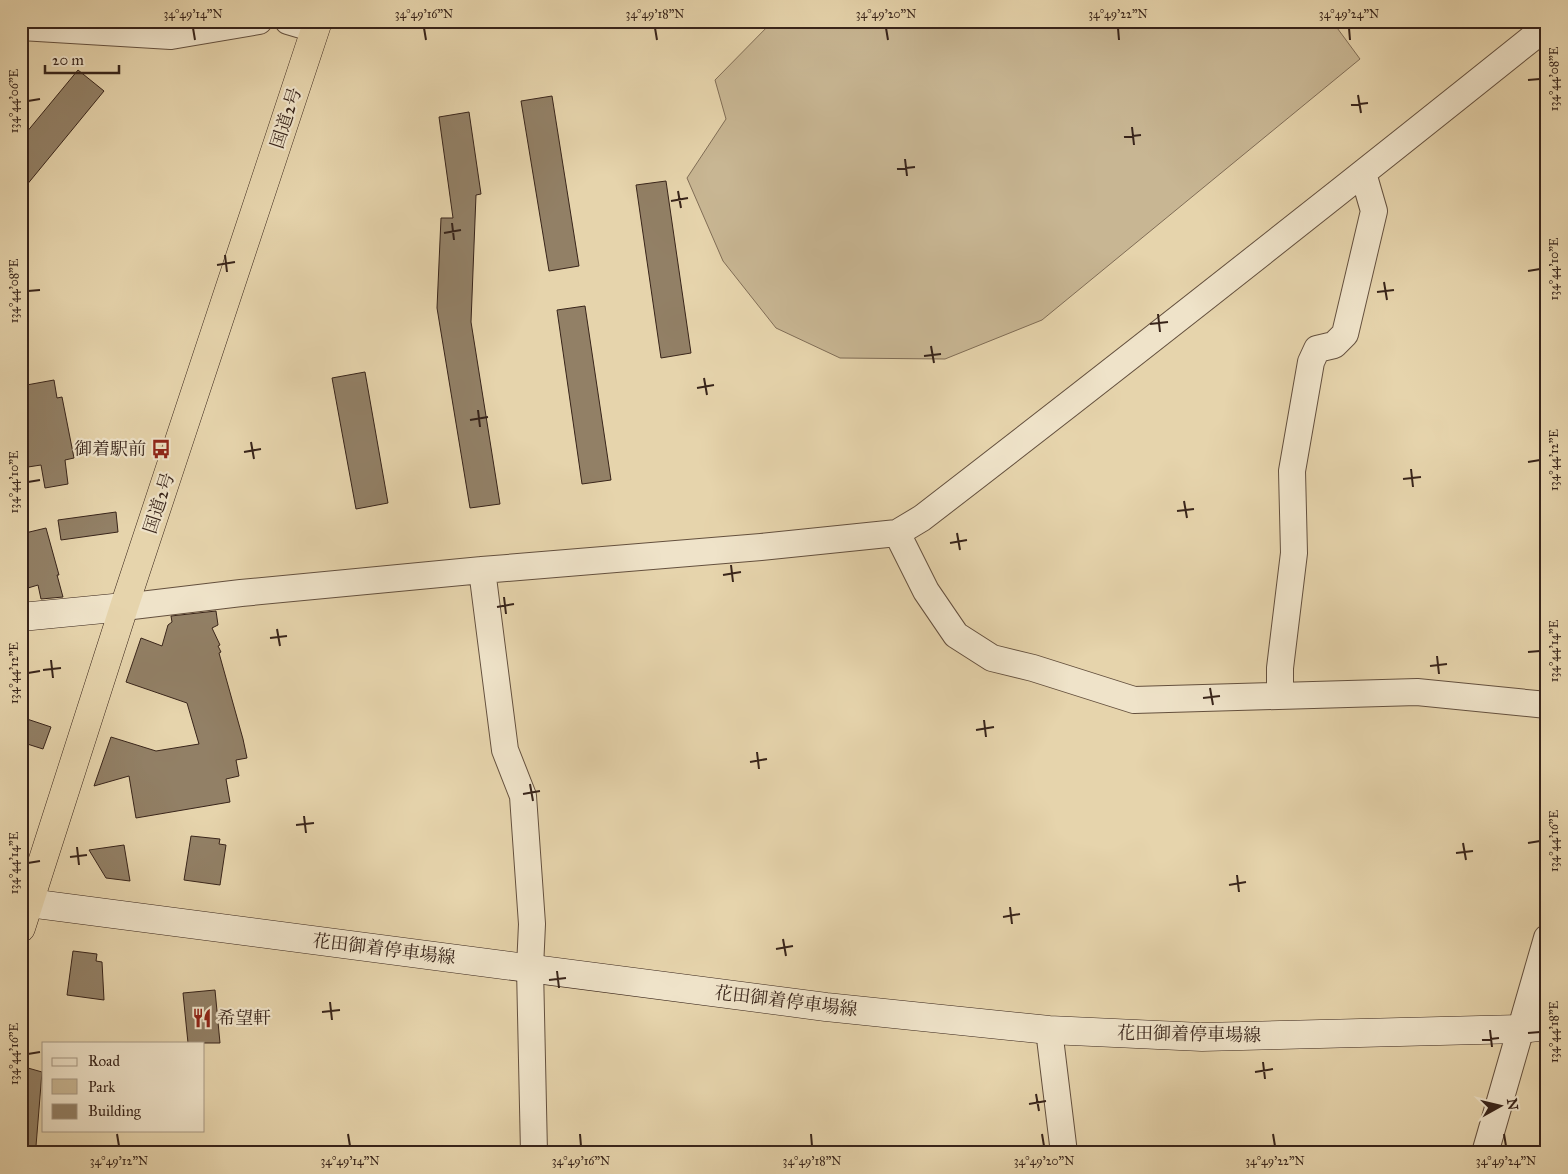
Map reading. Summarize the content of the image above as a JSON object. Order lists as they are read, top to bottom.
{
  "streets": {
    "highway": ["国道2号"],
    "main road": ["花田御着停車場線"]
  },
  "crossings": [
    ["国道2号", "花田御着停車場線"]
  ],
  "places": {
    "bus stop": ["御着駅前"],
    "restaurant": ["希望軒"]
  },
  "legend": ["Road", "Park", "Building"],
  "scale_bar": "20 m",
  "north": "right",
  "coordinates": [
    "34°49'14\"N",
    "34°49'16\"N",
    "34°49'18\"N",
    "34°49'20\"N",
    "34°49'22\"N",
    "34°49'24\"N",
    "134°44'08\"E",
    "134°44'06\"E",
    "134°44'10\"E",
    "134°44'12\"E",
    "134°44'14\"E",
    "134°44'16\"E",
    "134°44'18\"E",
    "34°49'12\"N"
  ]
}
